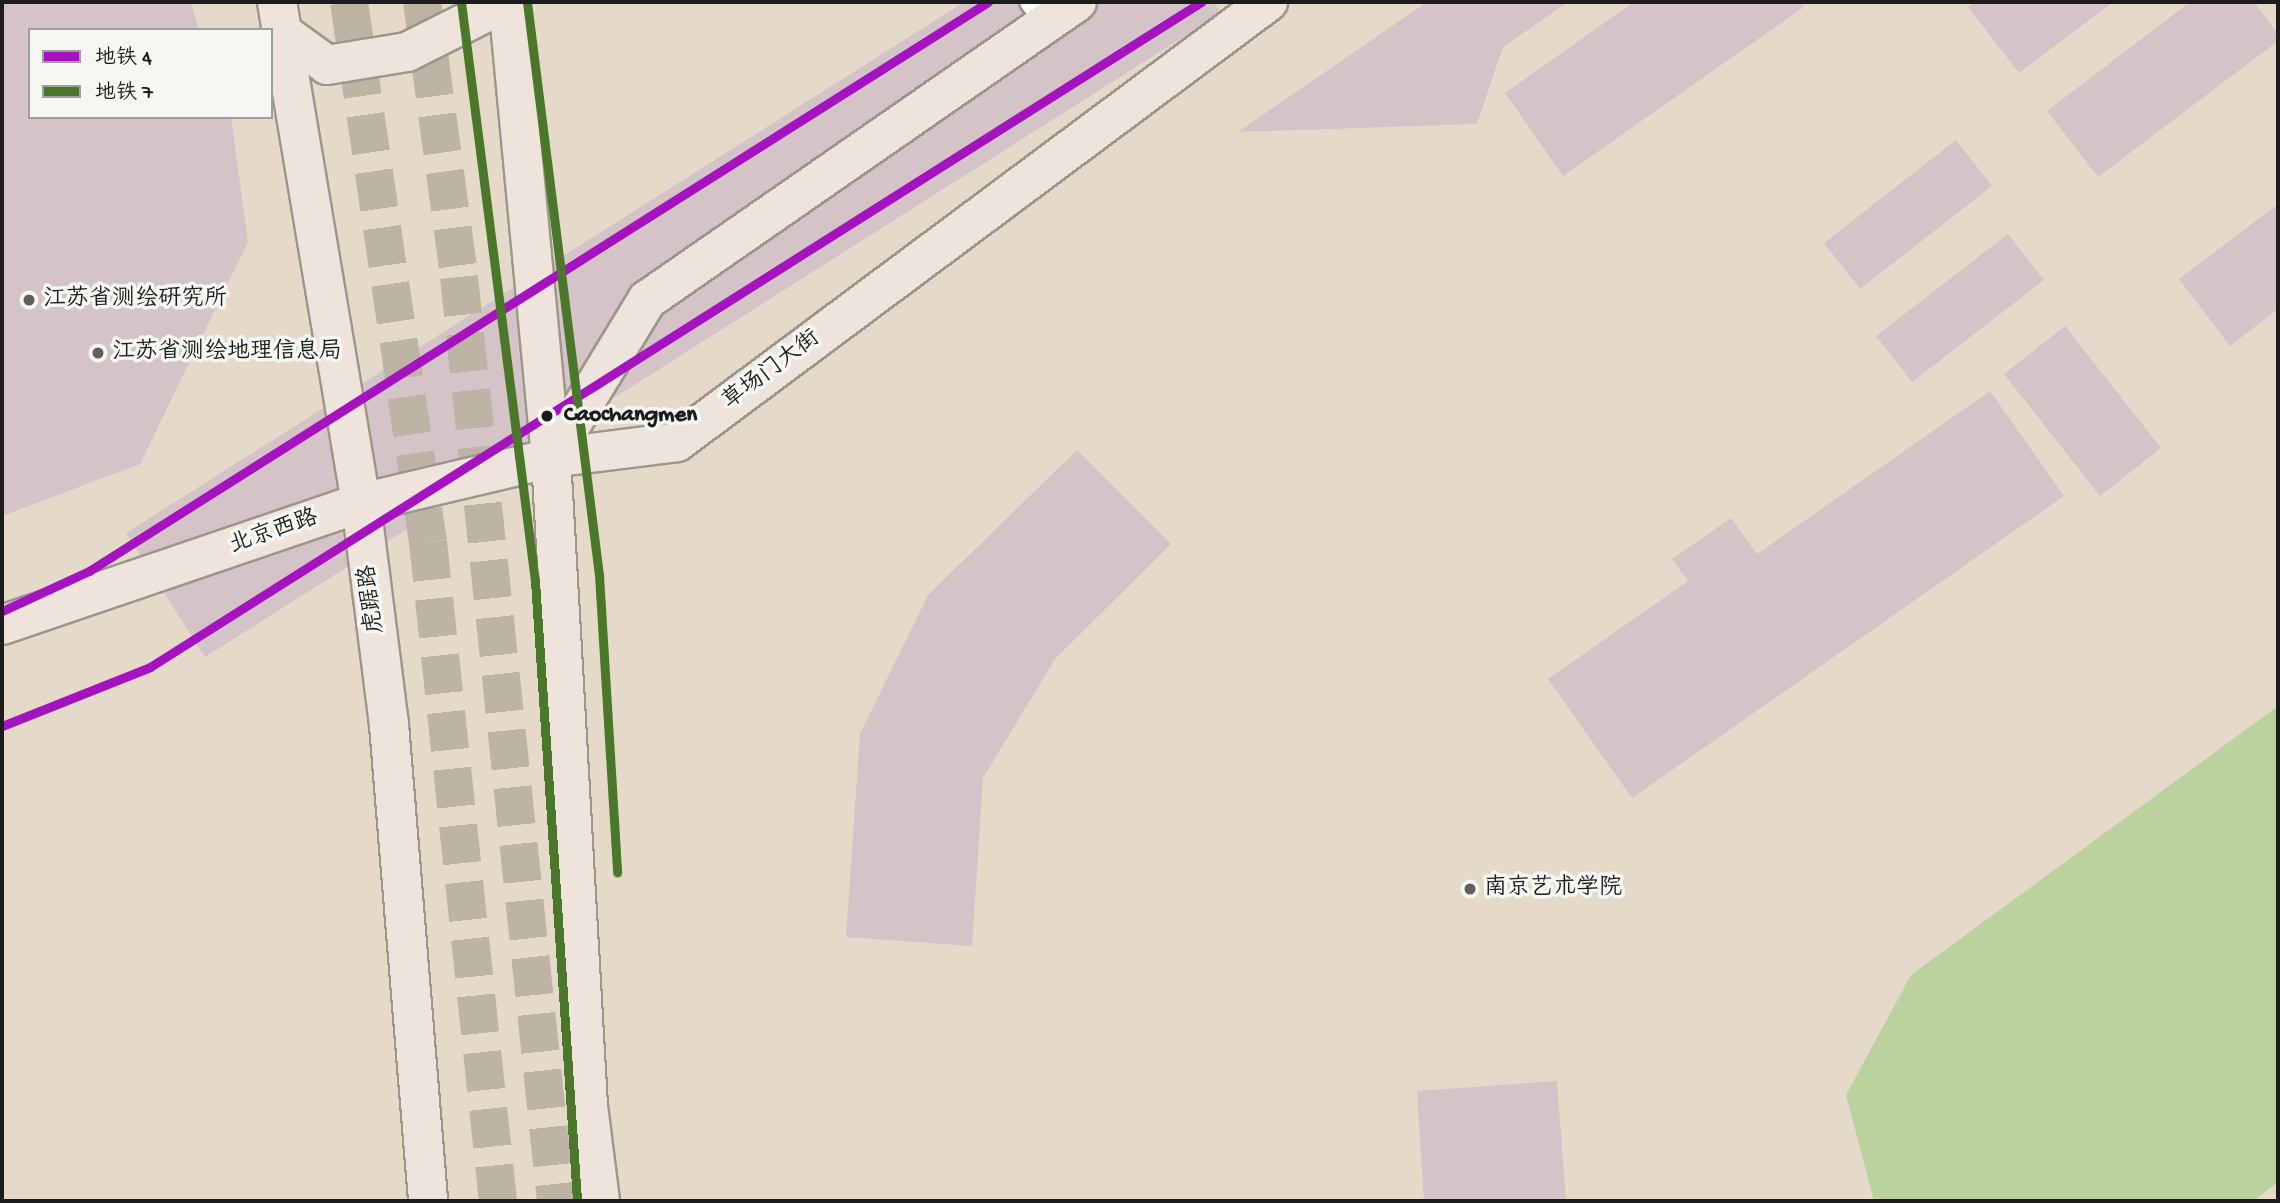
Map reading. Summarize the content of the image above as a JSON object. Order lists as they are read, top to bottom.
{
  "streets": {
    "main road": ["草场门大街", "北京西路", "虎踞路"]
  },
  "crossings": [
    ["草场门大街", "北京西路"],
    ["北京西路", "虎踞路"]
  ],
  "places": [
    "江苏省测绘研究所",
    "江苏省测绘地理信息局",
    "Caochangmen",
    "南京艺术学院"
  ],
  "lines": ["metro line 4", "metro line 7"],
  "legend": ["地铁 4", "地铁 7"]
}
